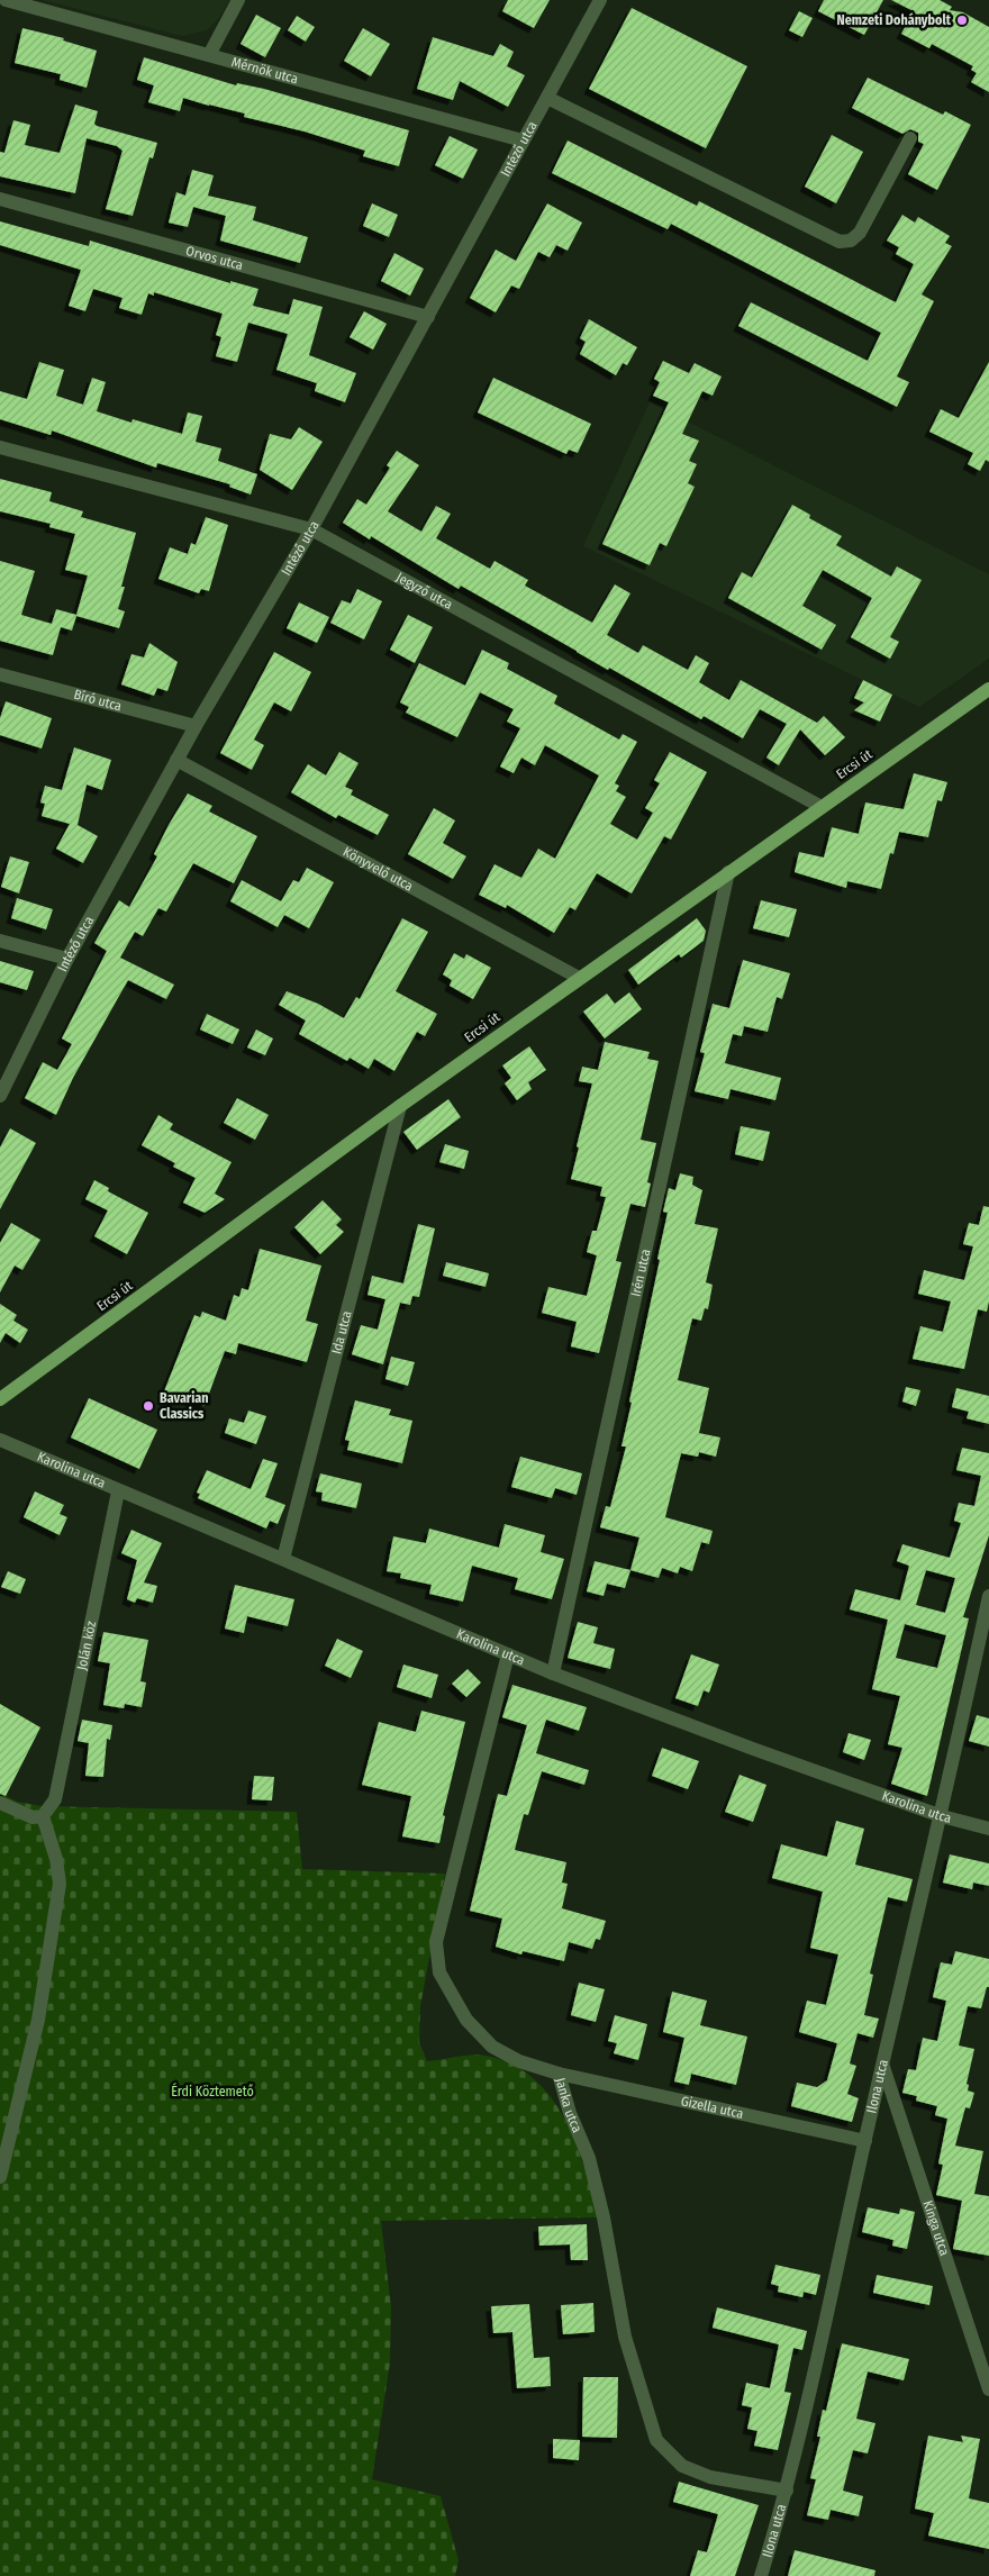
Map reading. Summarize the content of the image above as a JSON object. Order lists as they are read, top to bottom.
{
  "streets": {
    "main road": ["Ercsi út"],
    "street": [
      "Mérnök utca",
      "Intéző utca",
      "Orvos utca",
      "Jegyző utca",
      "Bíró utca",
      "Könyvelő utca",
      "Irén utca",
      "Ida utca",
      "Karolina utca",
      "Jolán köz",
      "Ilona utca",
      "Janka utca",
      "Gizella utca",
      "Kinga utca"
    ]
  },
  "crossings": [
    ["Mérnök utca", "Intéző utca"],
    ["Intéző utca", "Orvos utca"],
    ["Intéző utca", "Jegyző utca"],
    ["Intéző utca", "Bíró utca"],
    ["Intéző utca", "Könyvelő utca"],
    ["Jegyző utca", "Ercsi út"],
    ["Ercsi út", "Könyvelő utca"],
    ["Ercsi út", "Irén utca"],
    ["Ercsi út", "Ida utca"],
    ["Irén utca", "Karolina utca"],
    ["Ida utca", "Karolina utca"],
    ["Karolina utca", "Jolán köz"],
    ["Karolina utca", "Ilona utca"],
    ["Karolina utca", "Janka utca"],
    ["Ilona utca", "Janka utca"],
    ["Ilona utca", "Gizella utca"],
    ["Ilona utca", "Kinga utca"],
    ["Janka utca", "Gizella utca"]
  ],
  "parks": ["Érdi Köztemető"],
  "places": ["Nemzeti Dohánybolt", "Bavarian Classics"]
}
